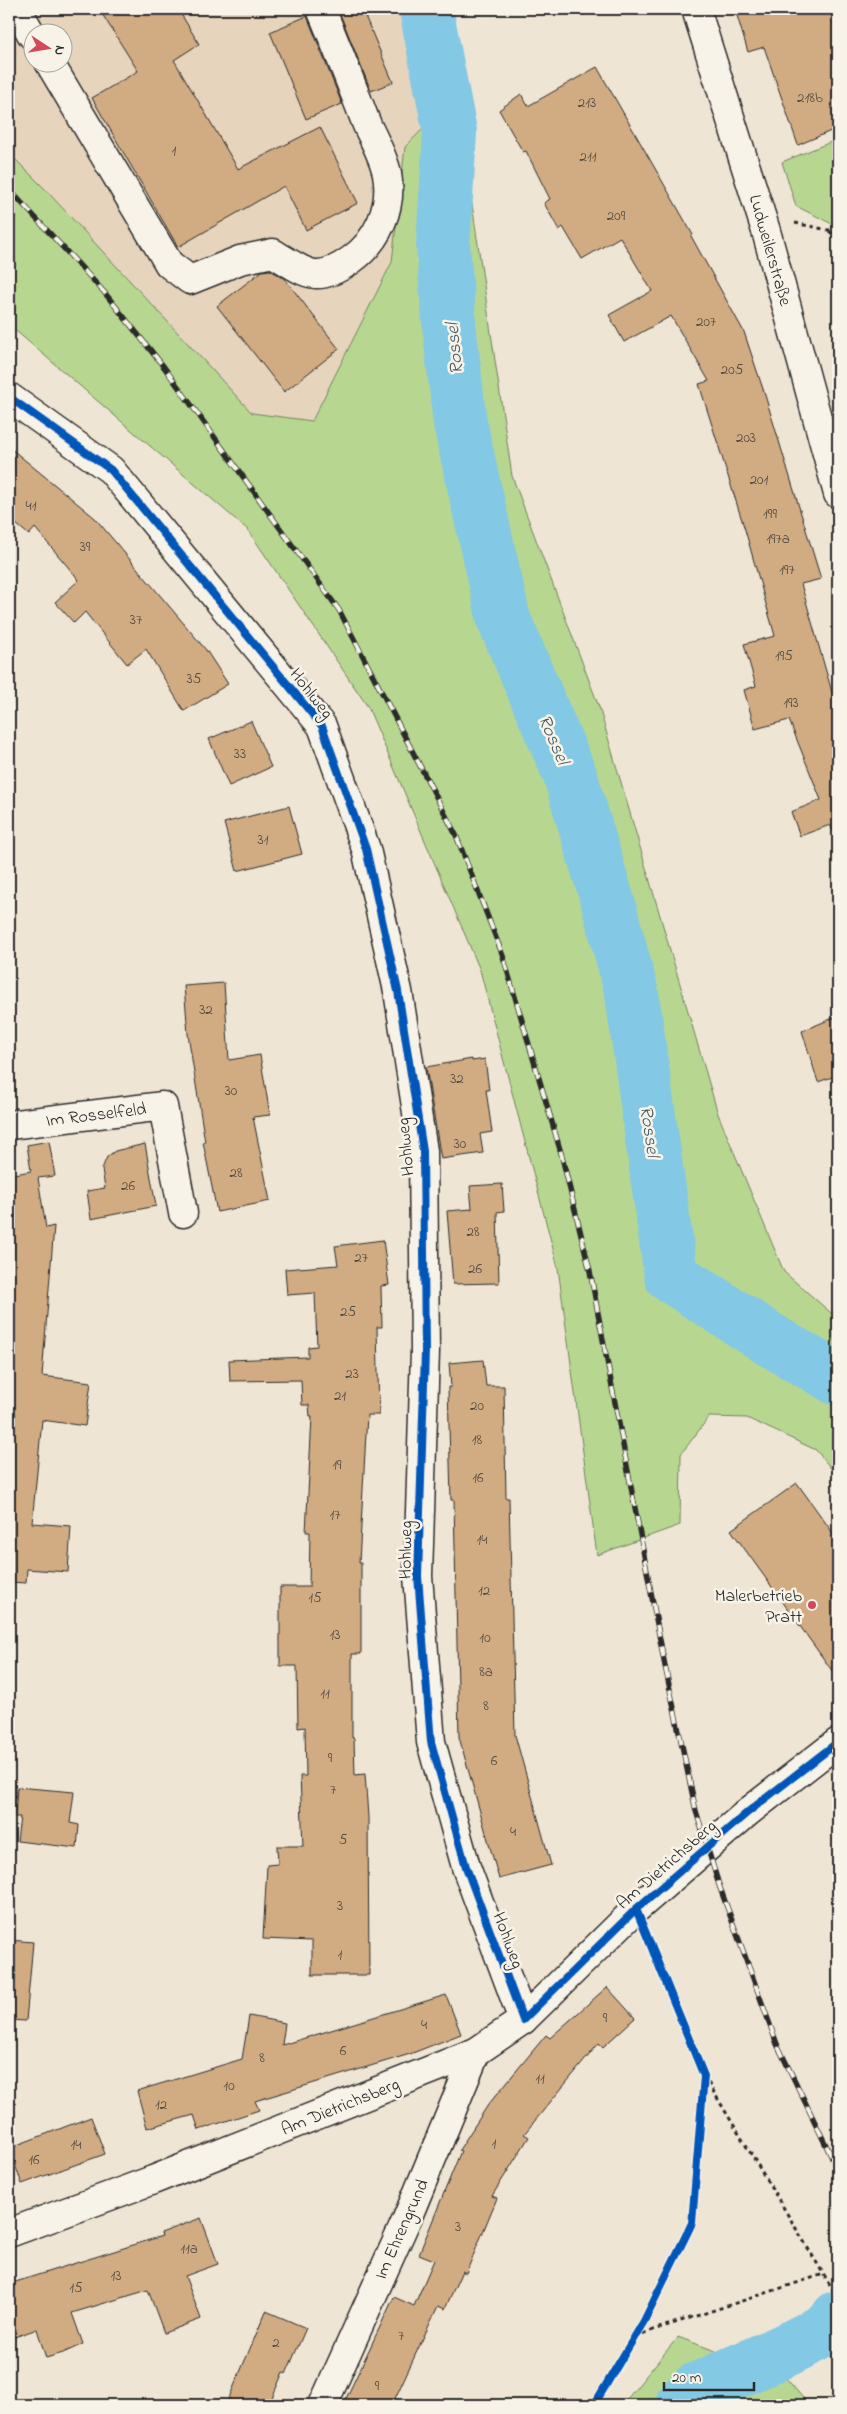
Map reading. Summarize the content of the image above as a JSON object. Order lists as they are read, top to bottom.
{
  "streets": {
    "street": [
      "Ludweilerstraße",
      "Hohlweg",
      "Im Rosselfeld",
      "Am Dietrichsberg",
      "Im Ehrengrund"
    ]
  },
  "crossings": [
    ["Hohlweg", "Am Dietrichsberg"],
    ["Am Dietrichsberg", "Im Ehrengrund"]
  ],
  "water": ["Rossel"],
  "places": ["Malerbetrieb Pratt"],
  "house_numbers": [
    "218b",
    "213",
    "1",
    "211",
    "209",
    "207",
    "205",
    "203",
    "201",
    "41",
    "199",
    "197a",
    "39",
    "197",
    "37",
    "195",
    "35",
    "193",
    "33",
    "31",
    "32",
    "32",
    "30",
    "30",
    "28",
    "26",
    "28",
    "27",
    "26",
    "25",
    "23",
    "21",
    "20",
    "18",
    "19",
    "16",
    "17",
    "14",
    "12",
    "15",
    "13",
    "10",
    "8a",
    "11",
    "8",
    "9",
    "6",
    "7",
    "4",
    "5",
    "3",
    "1",
    "9",
    "4",
    "6",
    "8",
    "11",
    "10",
    "12",
    "1",
    "14",
    "16",
    "3",
    "11a",
    "13",
    "15",
    "7",
    "2",
    "9"
  ],
  "scale_bar": "20 m",
  "north": "right"
}
